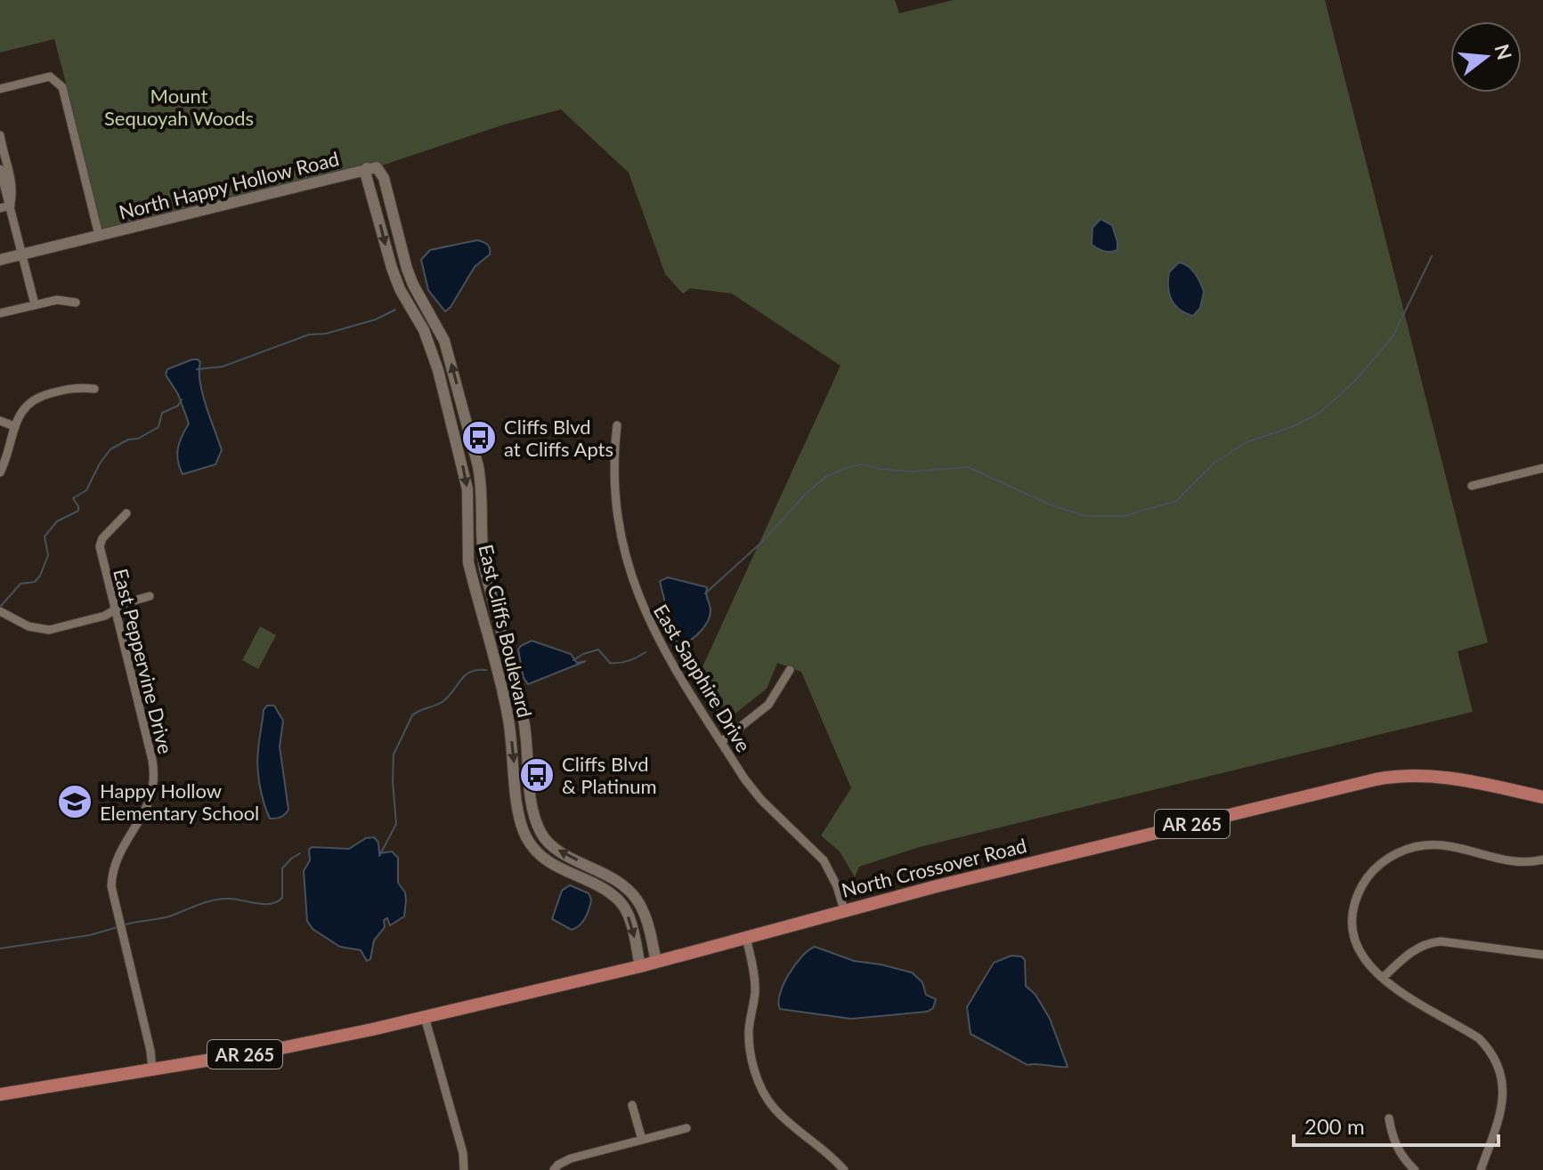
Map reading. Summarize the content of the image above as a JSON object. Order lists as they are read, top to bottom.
{
  "streets": {
    "main road": ["AR 265", "North Crossover Road"],
    "street": [
      "North Happy Hollow Road",
      "East Cliffs Boulevard",
      "East Peppervine Drive",
      "East Sapphire Drive"
    ]
  },
  "crossings": [
    ["North Happy Hollow Road", "East Cliffs Boulevard"],
    ["East Cliffs Boulevard", "North Crossover Road"],
    ["East Peppervine Drive", "AR 265"],
    ["East Peppervine Drive", "North Crossover Road"],
    ["East Sapphire Drive", "North Crossover Road"],
    ["AR 265", "North Crossover Road"]
  ],
  "parks": ["Mount Sequoyah Woods"],
  "places": {
    "bus stop": ["Cliffs Blvd at Cliffs Apts", "Cliffs Blvd & Platinum"],
    "school or university": ["Happy Hollow Elementary School"]
  },
  "scale_bar": "200 m",
  "north": "right"
}
